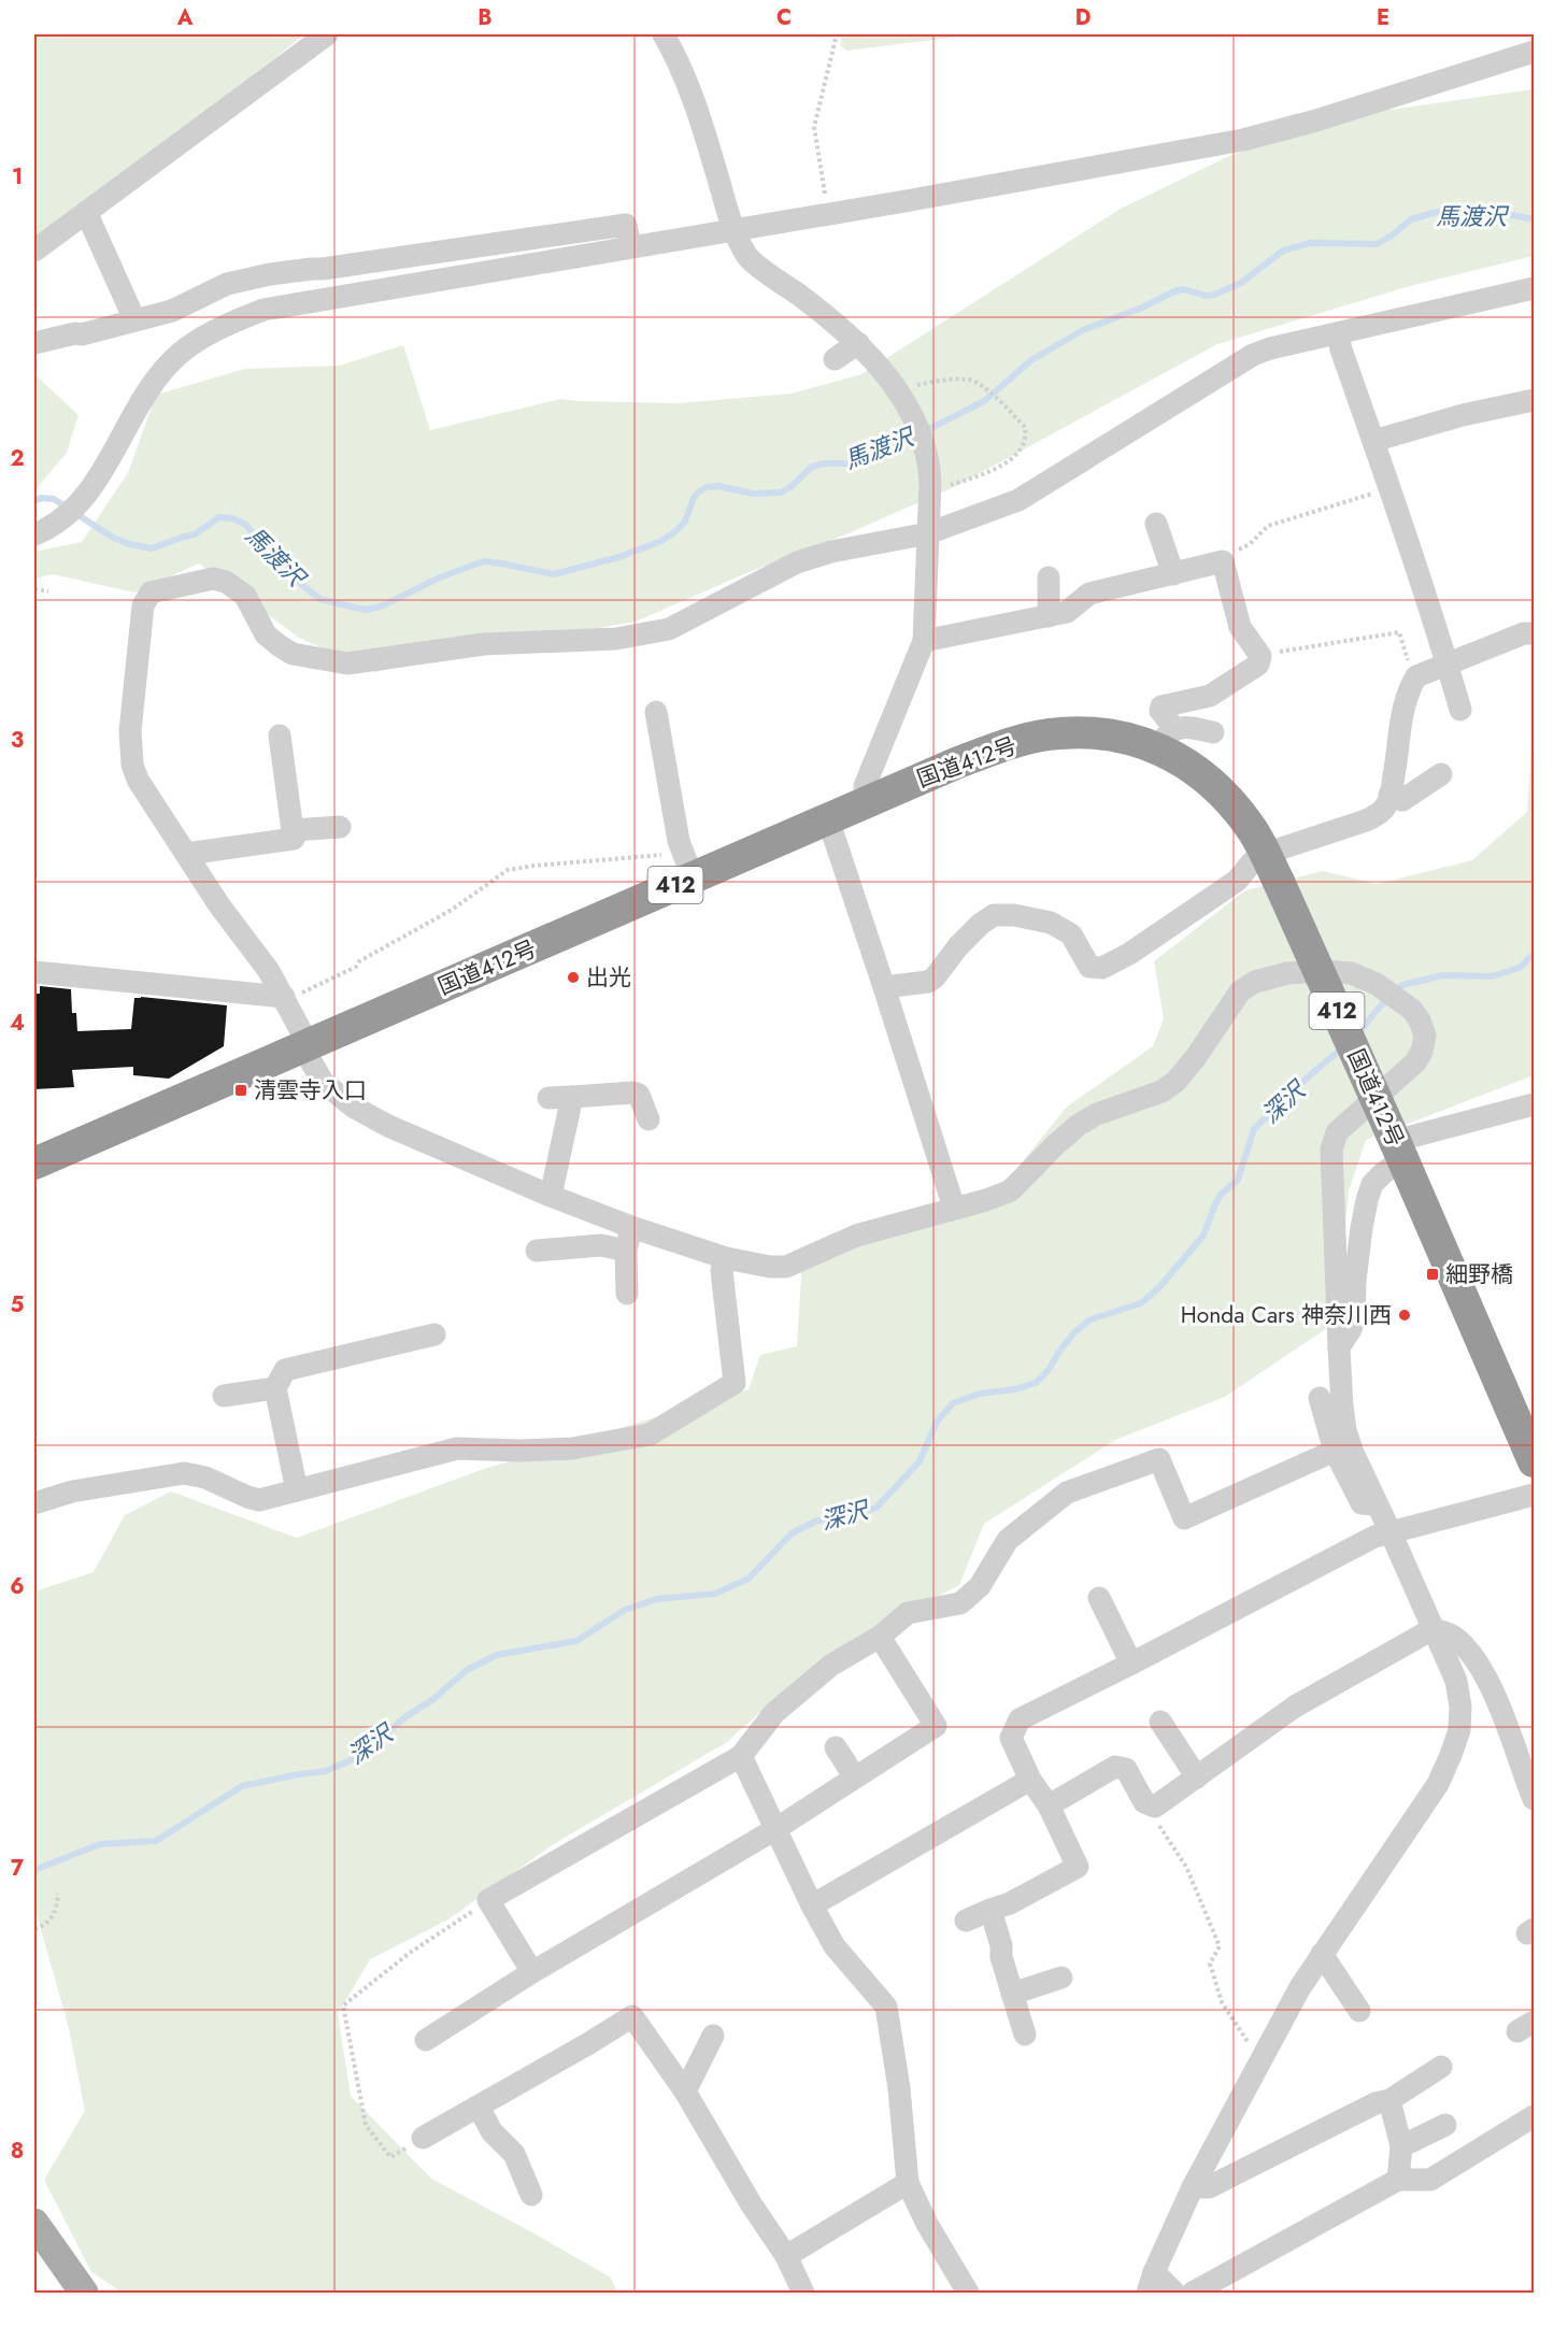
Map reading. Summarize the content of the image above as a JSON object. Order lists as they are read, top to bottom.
{
  "streets": {
    "highway": ["国道412号", "412"]
  },
  "water": ["馬渡沢", "深沢"],
  "places": {
    "other": ["出光", "Honda Cars 神奈川西"],
    "transit": ["清雲寺入口", "細野橋"]
  },
  "grid": {
    "columns": [
      "A",
      "B",
      "C",
      "D",
      "E"
    ],
    "rows": [
      "1",
      "2",
      "3",
      "4",
      "5",
      "6",
      "7",
      "8"
    ]
  }
}
